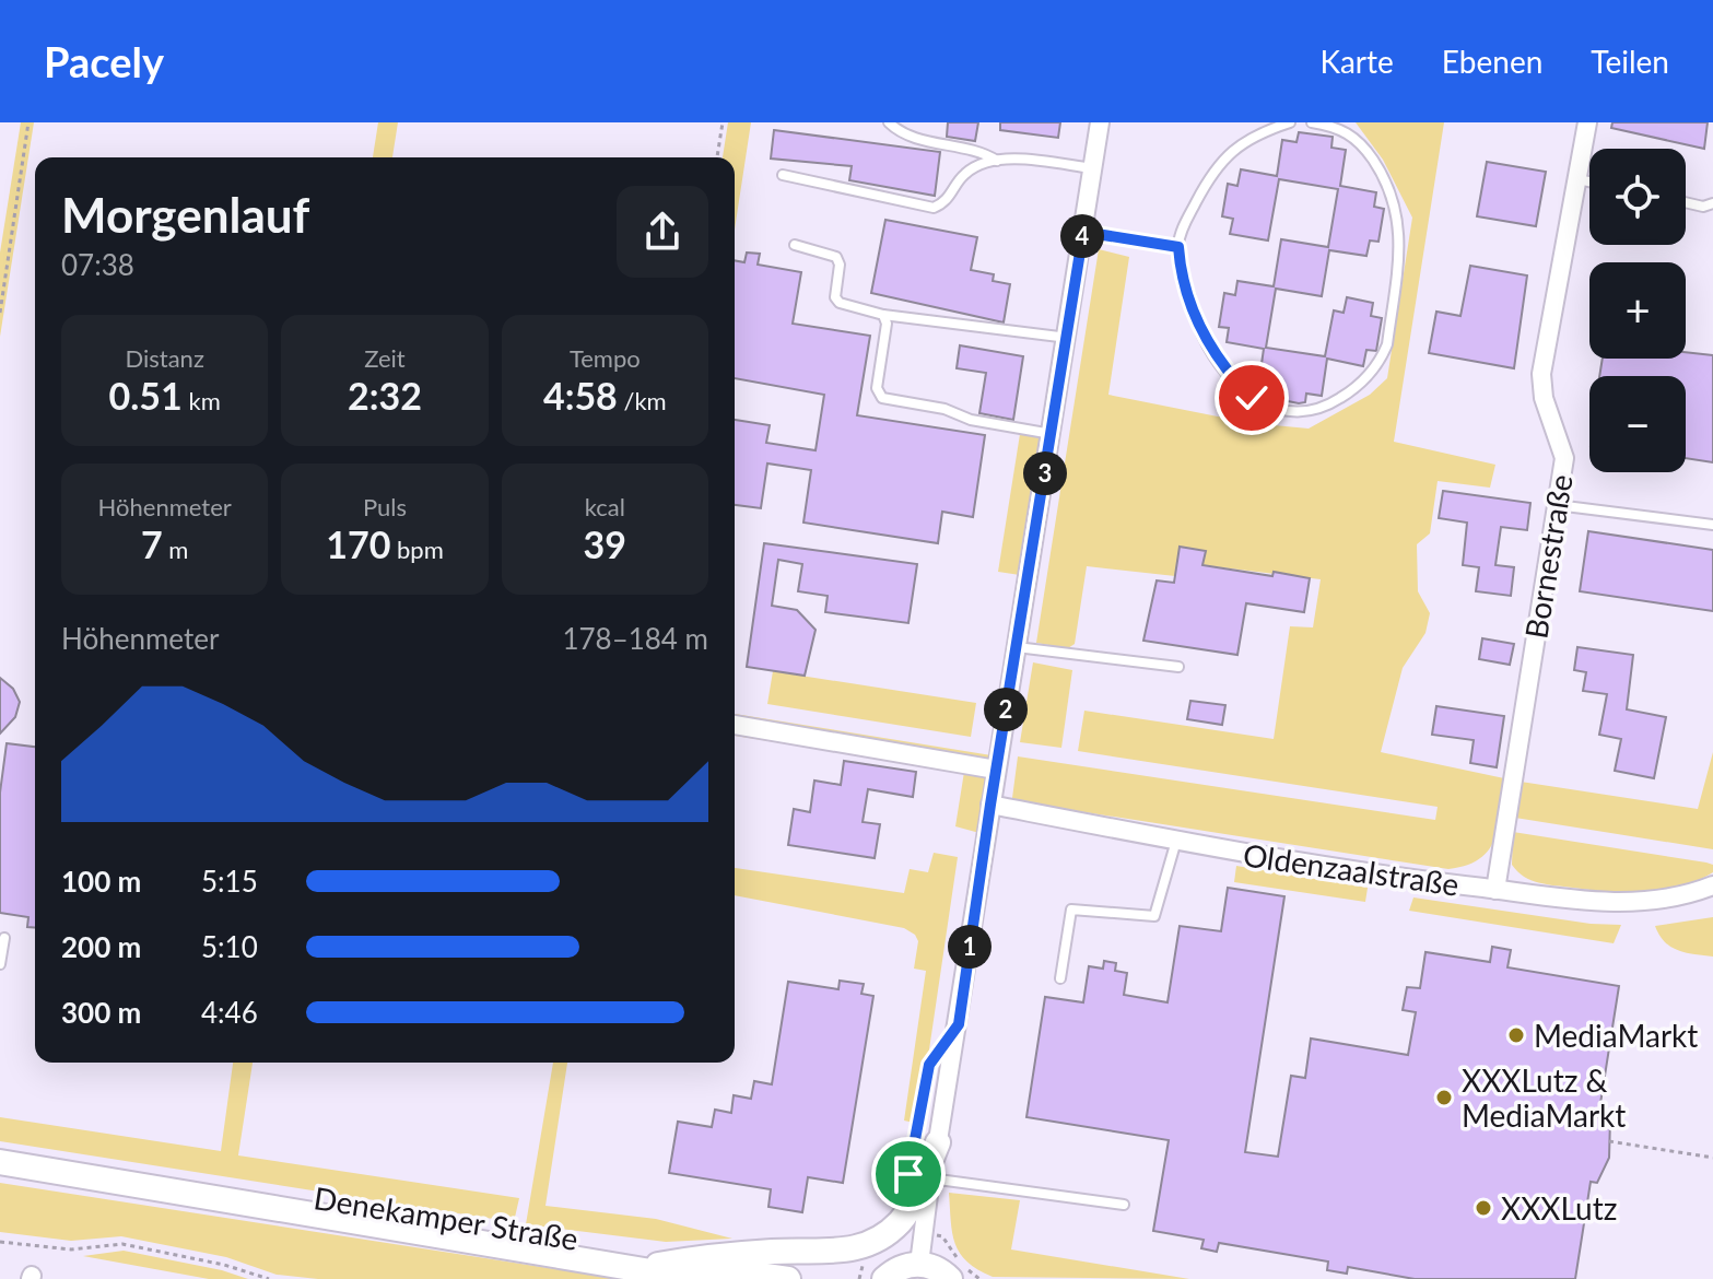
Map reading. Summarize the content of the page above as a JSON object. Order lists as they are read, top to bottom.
{
  "streets": {
    "street": ["Bornestraße", "Oldenzaalstraße", "Denekamper Straße"]
  },
  "crossings": [
    ["Bornestraße", "Oldenzaalstraße"]
  ],
  "places": ["MediaMarkt", "XXXLutz & MediaMarkt", "XXXLutz"],
  "page": {
    "header": "Pacely",
    "nav": ["Karte", "Ebenen", "Teilen"],
    "map_buttons": ["+", "−"],
    "heading": ["Morgenlauf", "07:38"],
    "pins": [
      "4",
      "3",
      "2",
      "1"
    ],
    "stats": [
      ["Distanz", "0.51 km"],
      ["Zeit", "2:32"],
      ["Tempo", "4:58 /km"],
      ["Höhenmeter", "7 m"],
      ["Puls", "170 bpm"],
      ["kcal", "39"]
    ],
    "chart": ["Höhenmeter", "178–184 m"],
    "list": [
      {
        "name": "100 m",
        "note": "5:15"
      },
      {
        "name": "200 m",
        "note": "5:10"
      },
      {
        "name": "300 m",
        "note": "4:46"
      }
    ]
  }
}
